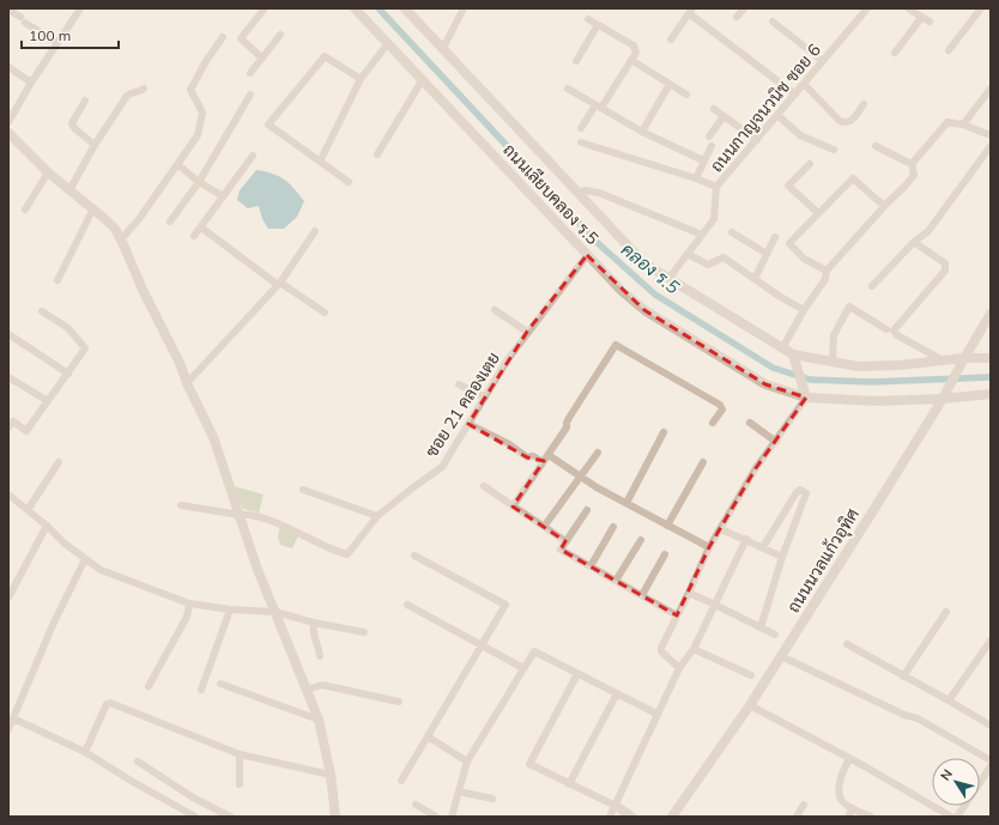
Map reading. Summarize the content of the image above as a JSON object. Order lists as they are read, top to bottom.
{
  "streets": {
    "street": [
      "ถนนกาญจนวนิช ซอย 6",
      "ถนนเลียบคลอง ร.5",
      "ซอย 21 คลองเตย",
      "ถนนนวลแก้วอุทิศ"
    ]
  },
  "crossings": [
    ["ถนนกาญจนวนิช ซอย 6", "ถนนเลียบคลอง ร.5"],
    ["ถนนเลียบคลอง ร.5", "ซอย 21 คลองเตย"],
    ["ถนนเลียบคลอง ร.5", "ถนนนวลแก้วอุทิศ"]
  ],
  "water": ["คลอง ร.5"],
  "scale_bar": "100 m",
  "north": "top left"
}
